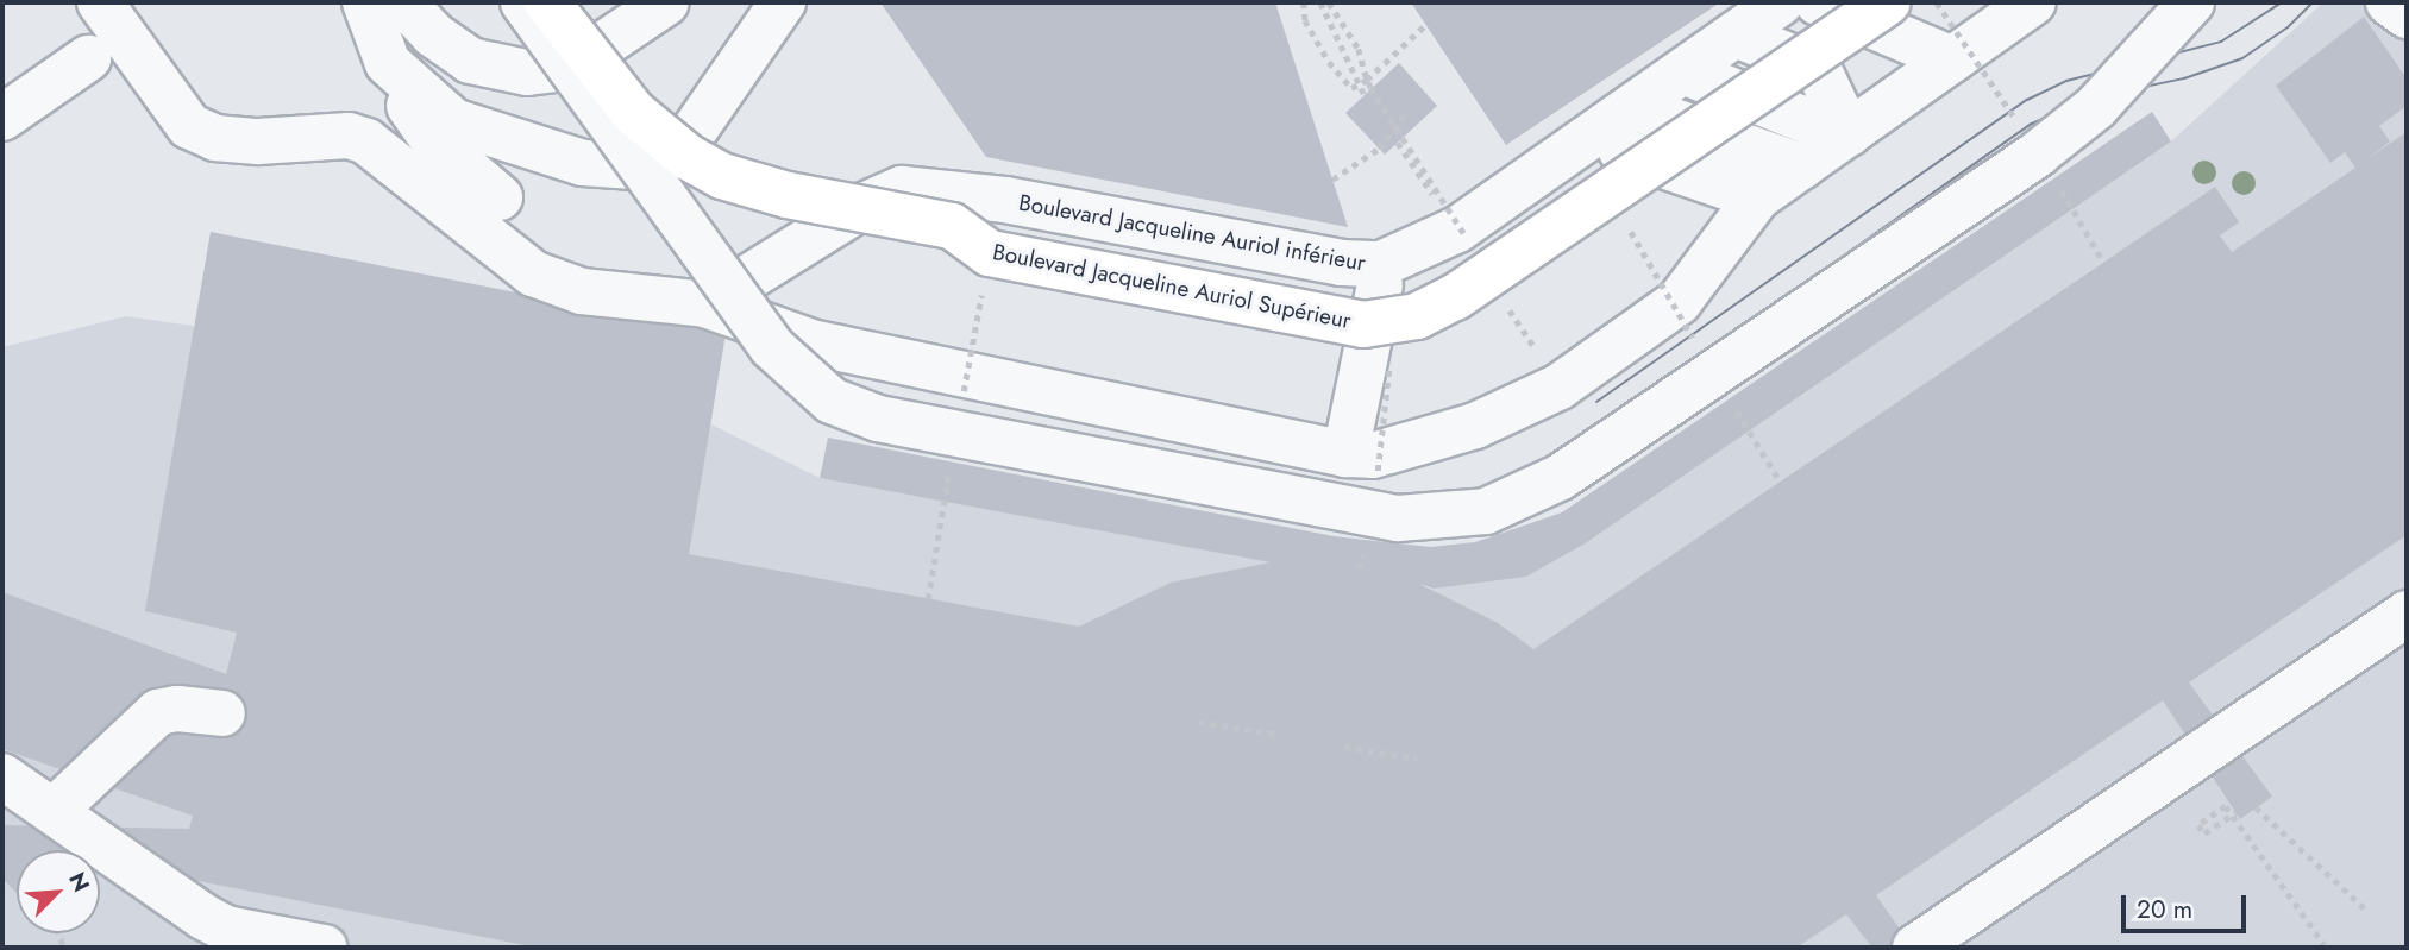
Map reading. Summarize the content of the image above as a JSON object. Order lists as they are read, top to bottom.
{
  "streets": {
    "main road": ["Boulevard Jacqueline Auriol Supérieur"],
    "street": ["Boulevard Jacqueline Auriol inférieur"]
  },
  "scale_bar": "20 m",
  "north": "top right"
}
